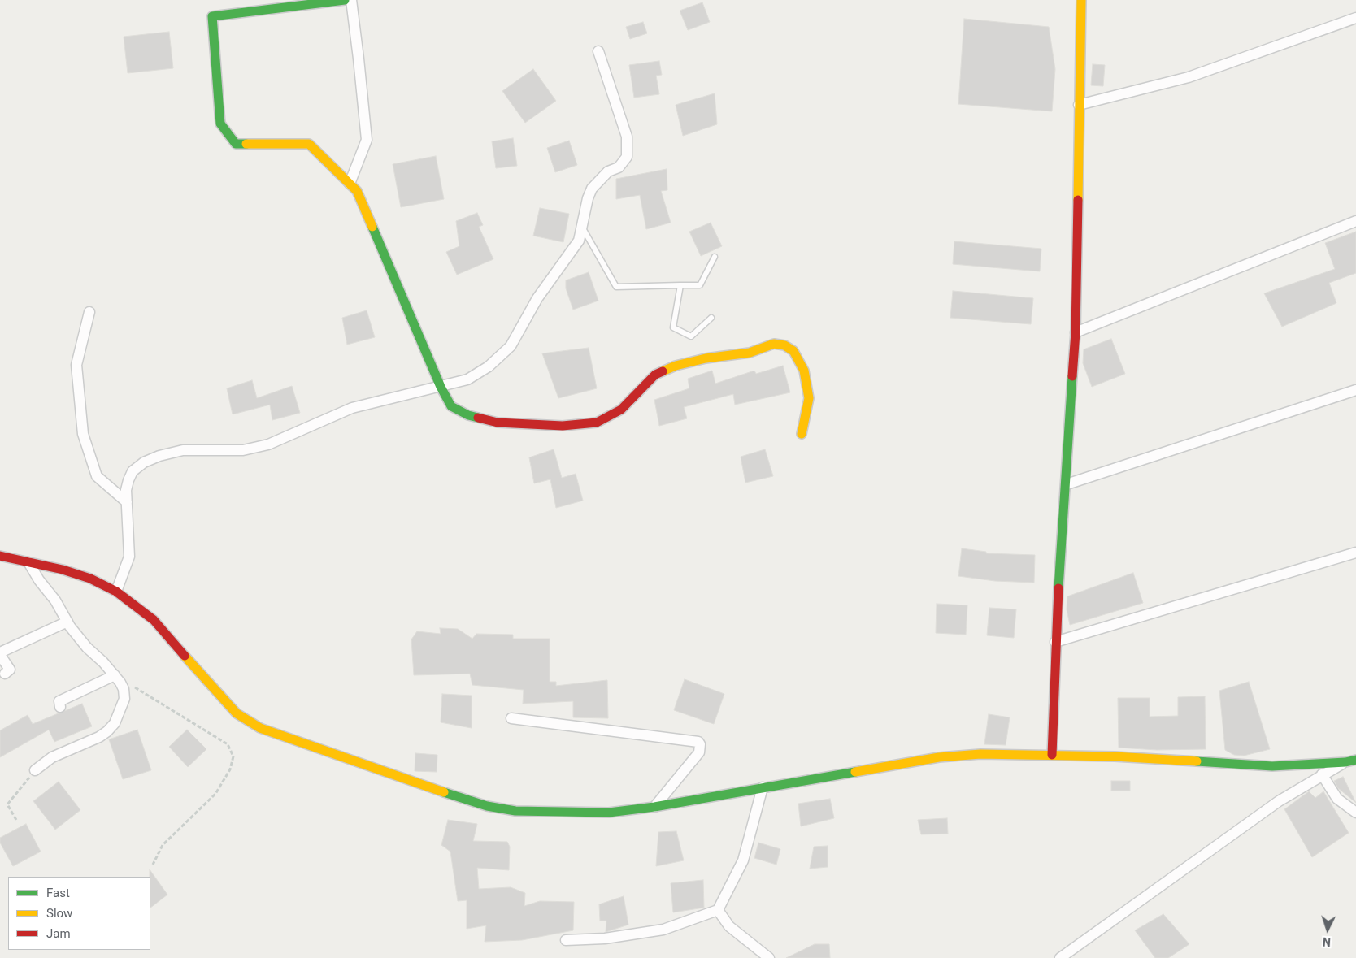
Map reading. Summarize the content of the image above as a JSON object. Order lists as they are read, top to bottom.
{
  "legend": ["Fast", "Slow", "Jam"],
  "north": "bottom"
}
